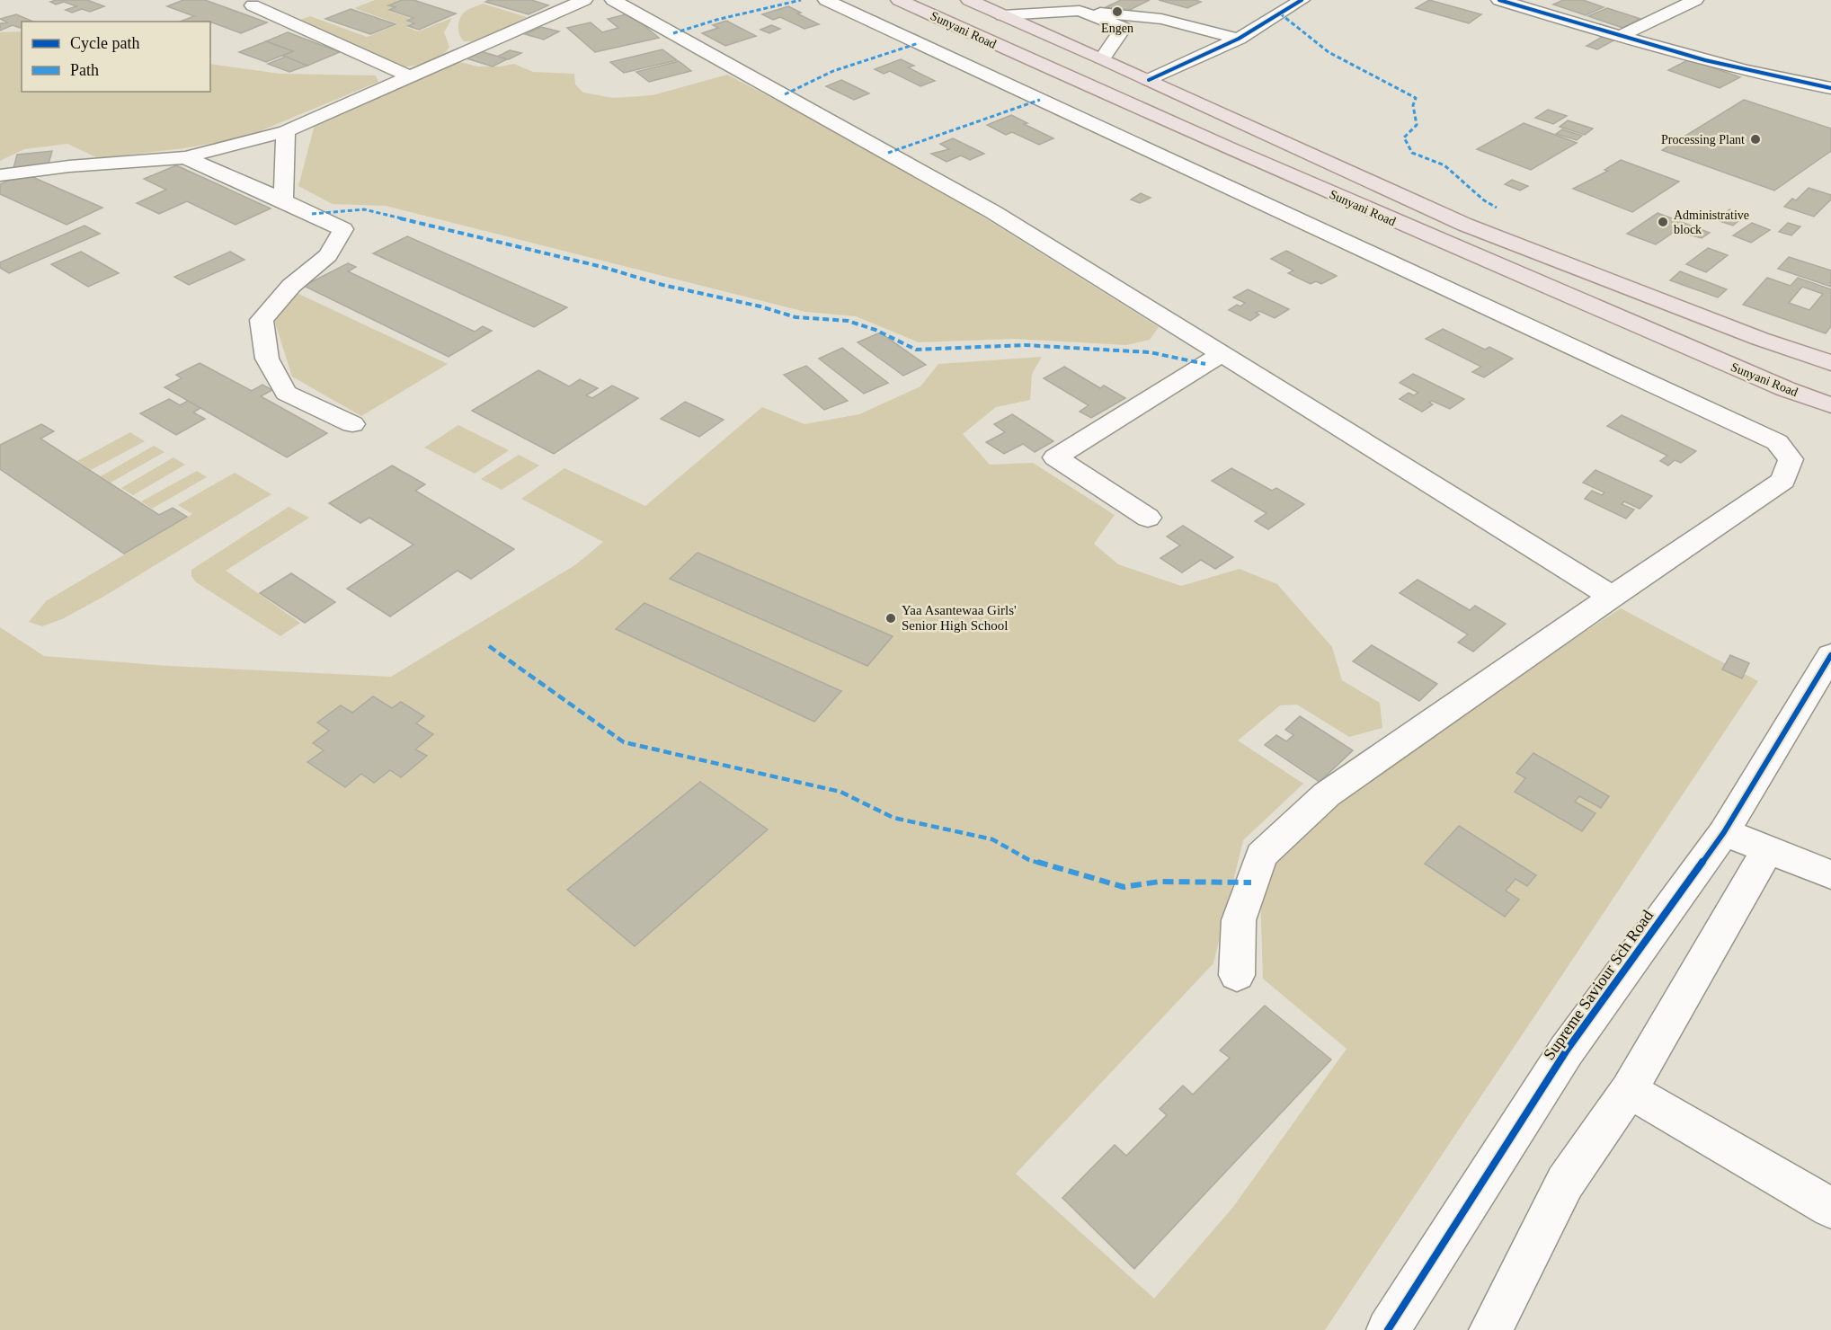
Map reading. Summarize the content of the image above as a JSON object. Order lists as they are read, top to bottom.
{
  "streets": {
    "main road": ["Sunyani Road"],
    "street": ["Supreme Saviour Sch Road"]
  },
  "places": [
    "Engen",
    "Processing Plant",
    "Administrative block",
    "Yaa Asantewaa Girls' Senior High School"
  ],
  "legend": ["Cycle path", "Path"]
}
